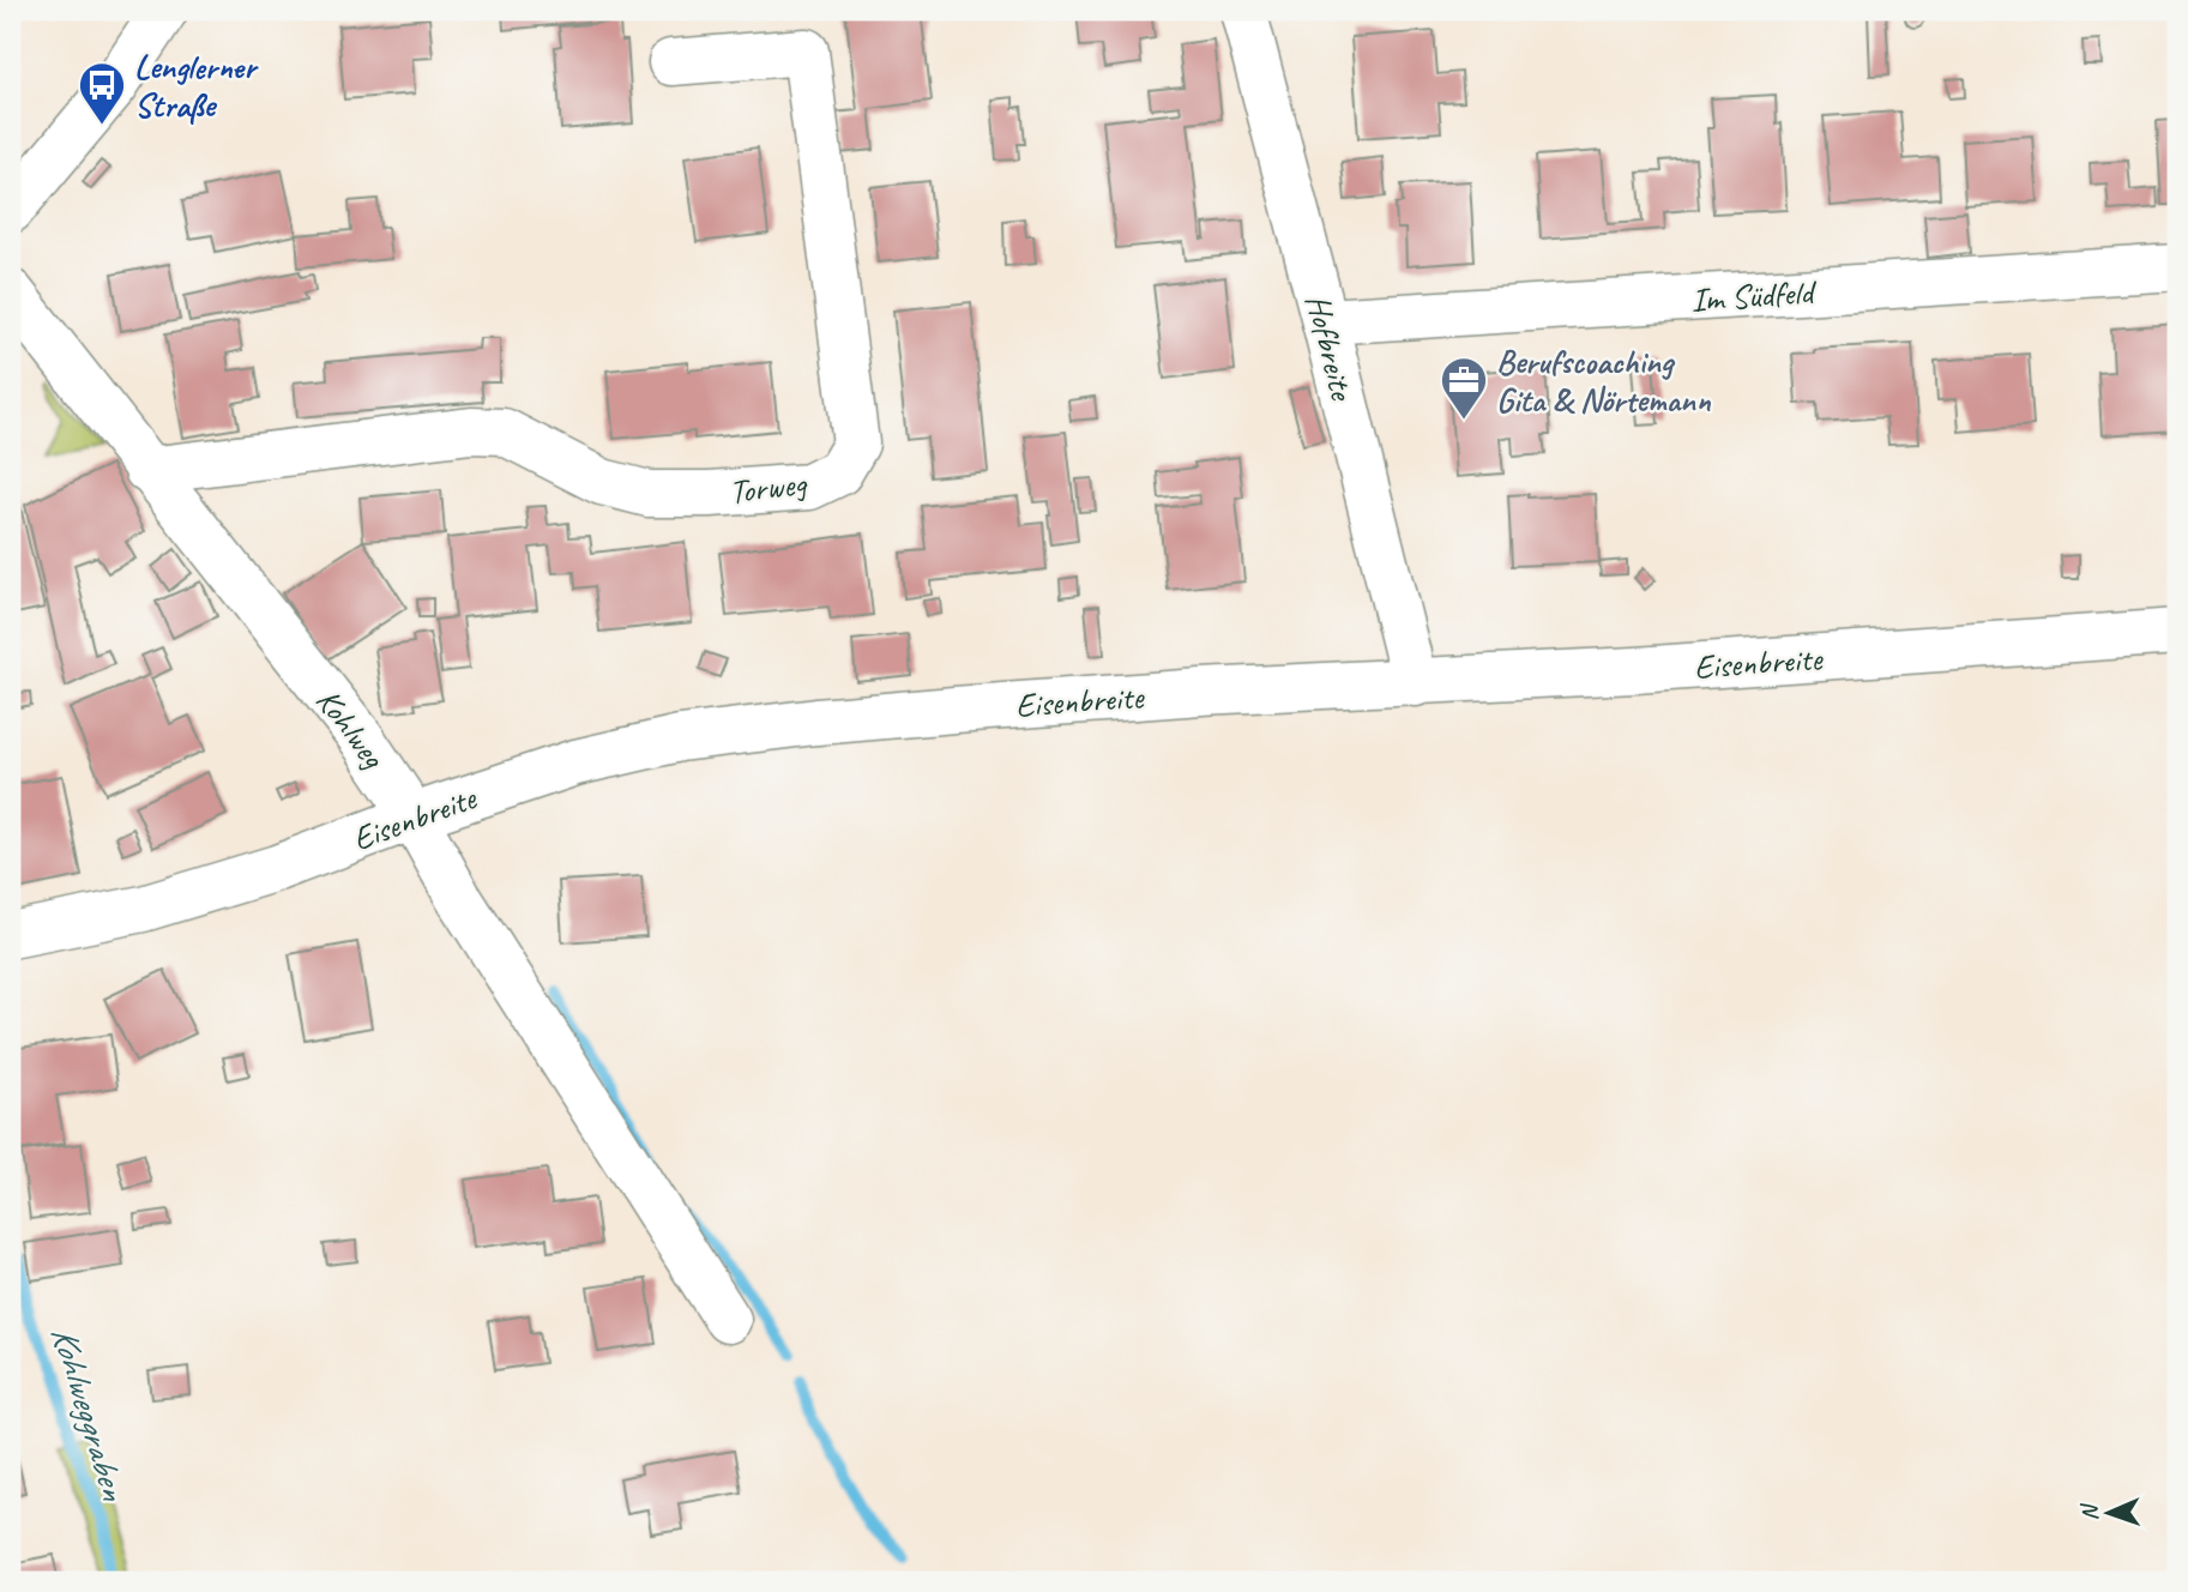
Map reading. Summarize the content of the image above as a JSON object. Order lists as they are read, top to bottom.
{
  "streets": {
    "street": [
      "Im Südfeld",
      "Hofbreite",
      "Torweg",
      "Eisenbreite",
      "Kohlweg"
    ]
  },
  "crossings": [
    ["Im Südfeld", "Hofbreite"],
    ["Hofbreite", "Eisenbreite"],
    ["Torweg", "Kohlweg"],
    ["Eisenbreite", "Kohlweg"]
  ],
  "water": ["Kohlweggraben"],
  "places": {
    "bus stop": ["Lenglerner Straße"],
    "office": ["Berufscoaching Gita & Nörtemann"]
  },
  "north": "left"
}
